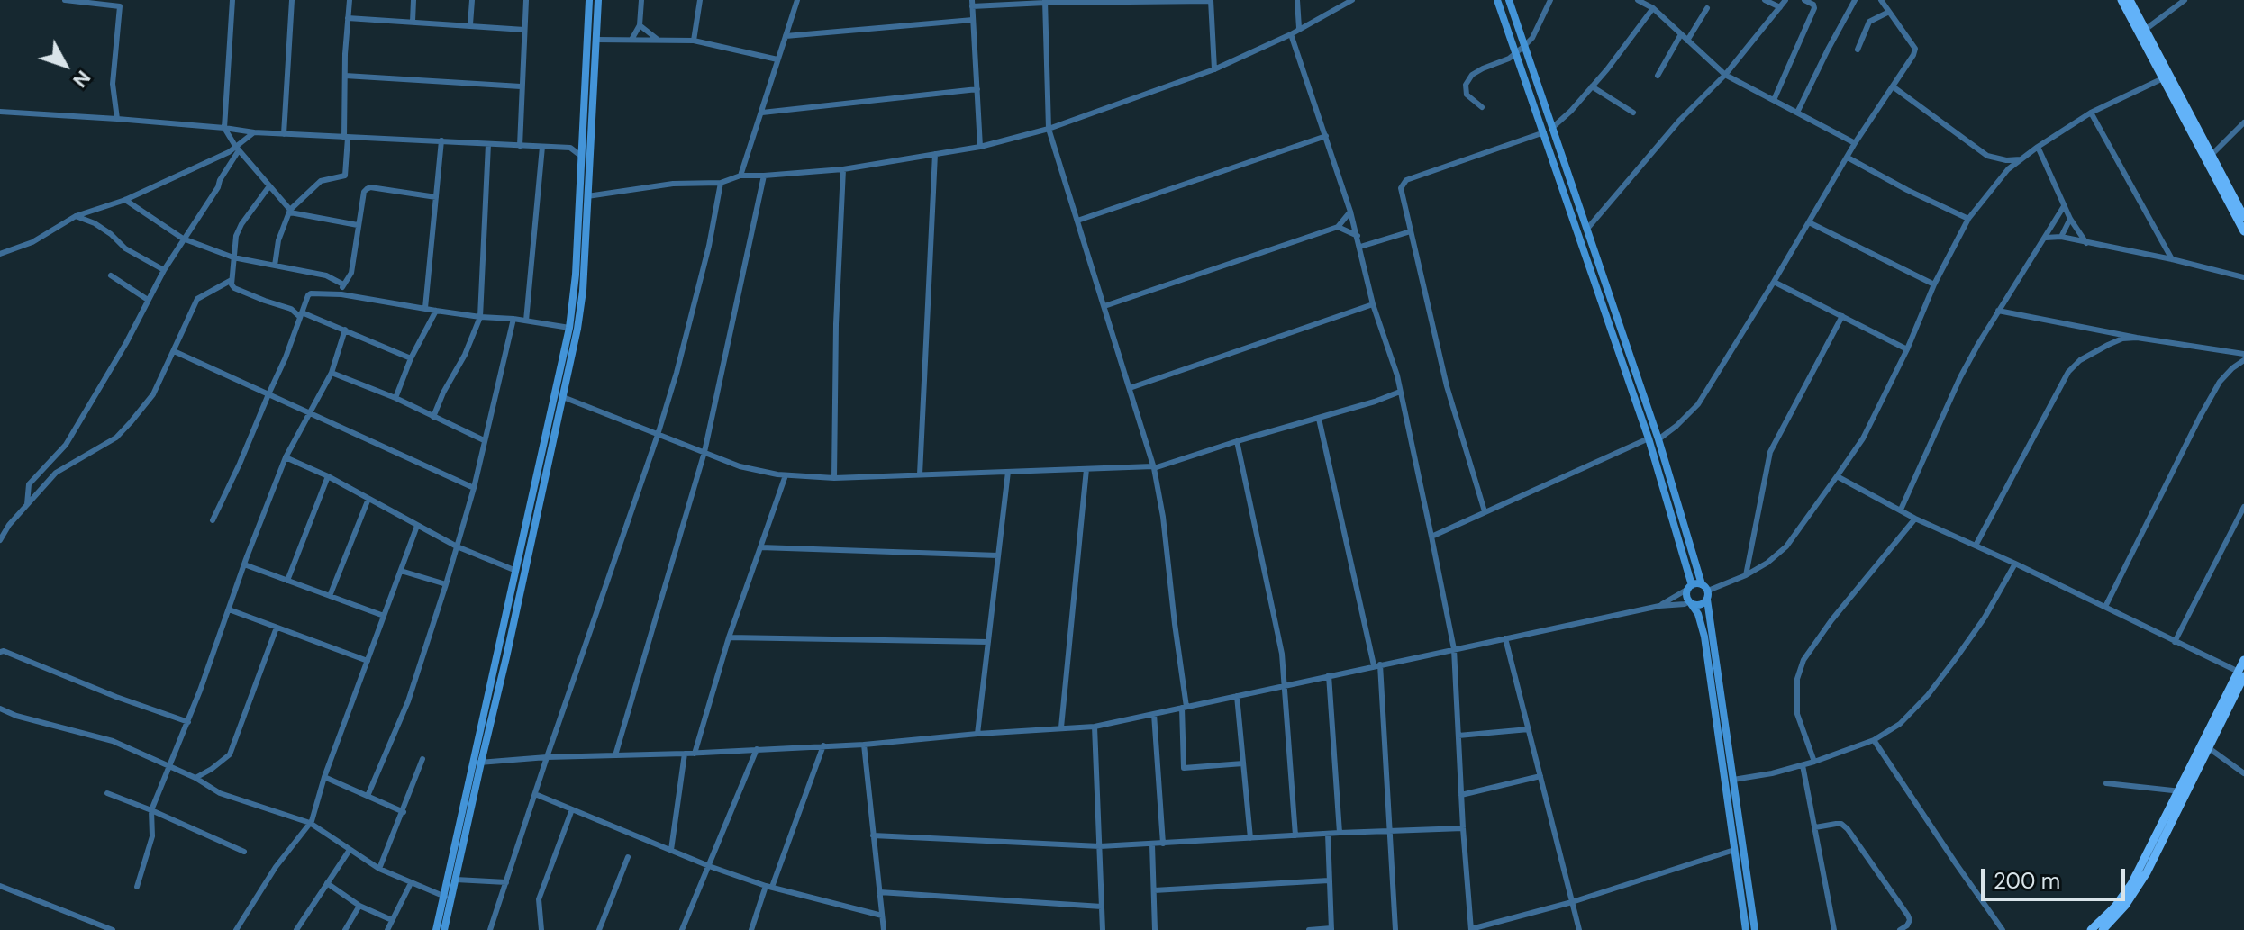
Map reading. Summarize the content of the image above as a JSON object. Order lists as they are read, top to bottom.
{
  "scale_bar": "200 m",
  "north": "bottom right"
}
